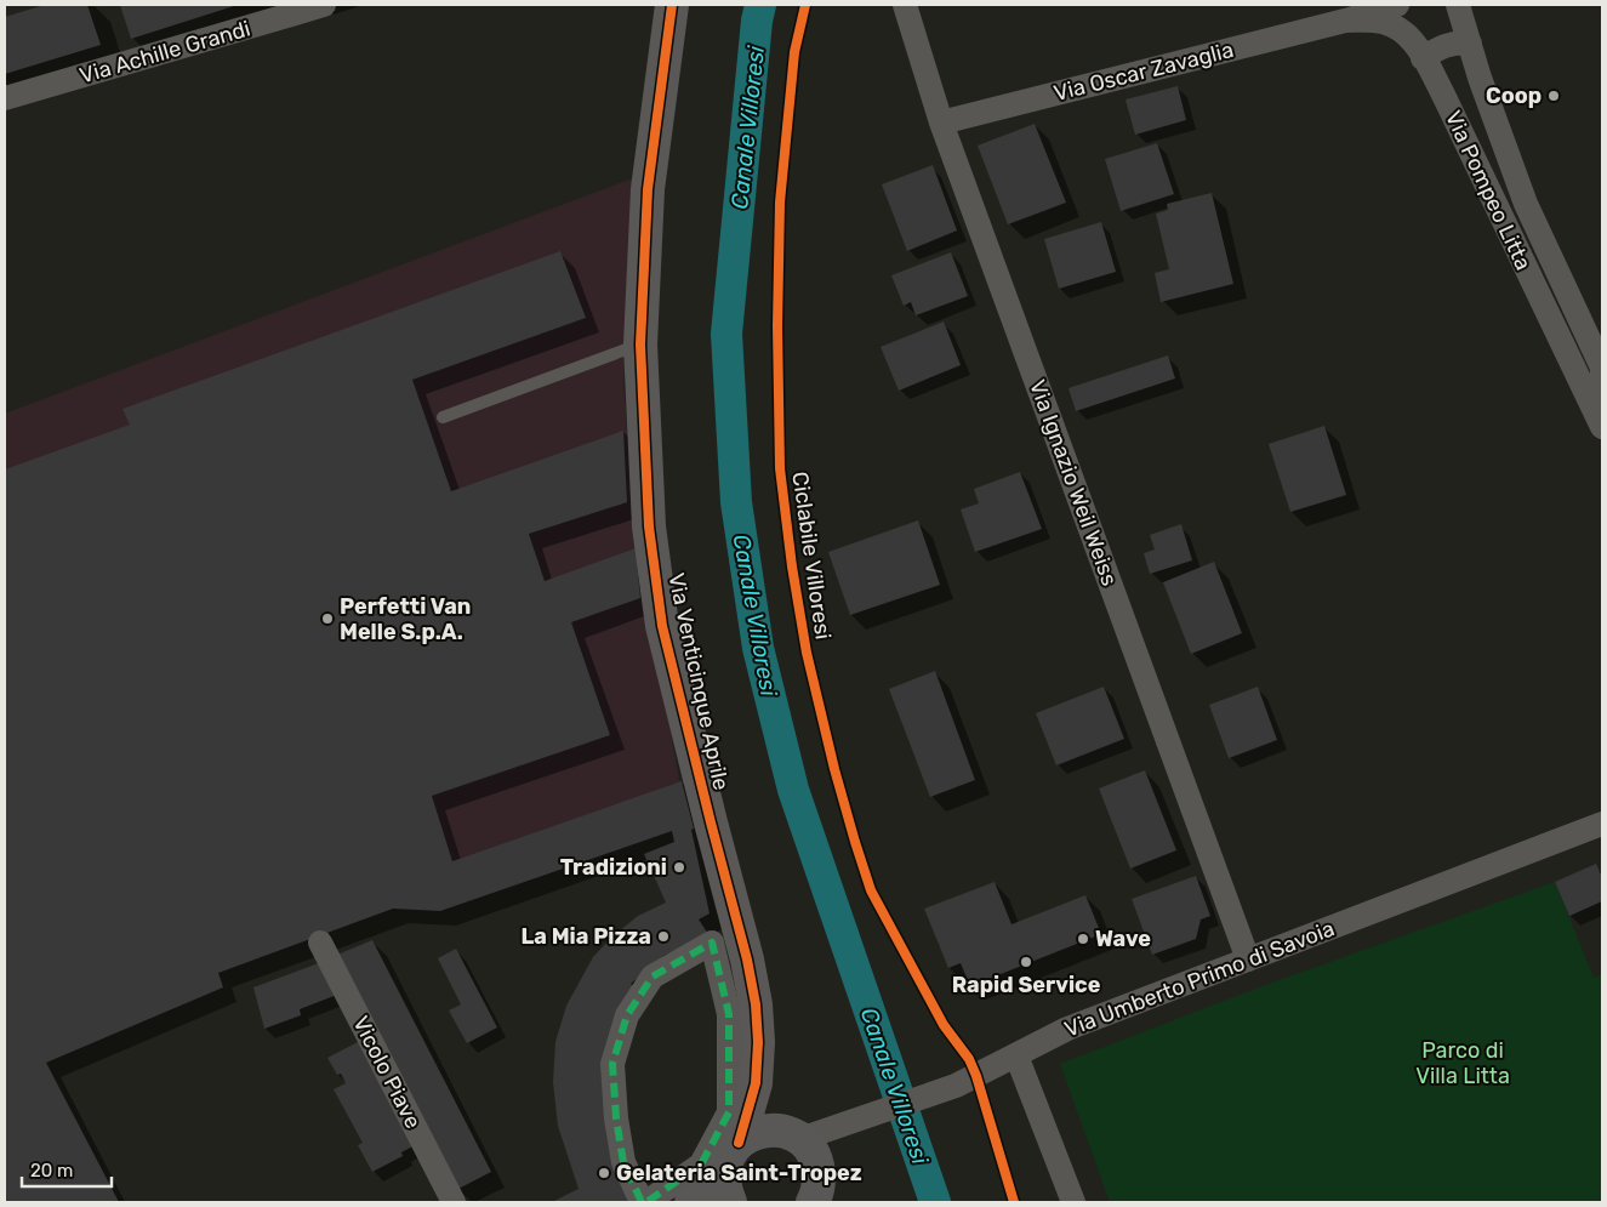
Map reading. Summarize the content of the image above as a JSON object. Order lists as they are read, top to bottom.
{
  "streets": {
    "street": [
      "Via Achille Grandi",
      "Via Oscar Zavaglia",
      "Via Pompeo Litta",
      "Via Ignazio Weil Weiss",
      "Via Venticinque Aprile",
      "Via Umberto Primo di Savoia",
      "Vicolo Piave"
    ],
    "cycle path": ["Ciclabile Villoresi"]
  },
  "crossings": [
    ["Via Oscar Zavaglia", "Via Pompeo Litta"],
    ["Via Oscar Zavaglia", "Via Ignazio Weil Weiss"],
    ["Via Ignazio Weil Weiss", "Via Umberto Primo di Savoia"],
    ["Via Venticinque Aprile", "Via Umberto Primo di Savoia"]
  ],
  "water": ["Canale Villoresi"],
  "parks": ["Parco di Villa Litta"],
  "places": [
    "Coop",
    "Perfetti Van Melle S.p.A.",
    "Tradizioni",
    "La Mia Pizza",
    "Wave",
    "Rapid Service",
    "Gelateria Saint-Tropez"
  ],
  "scale_bar": "20 m"
}
